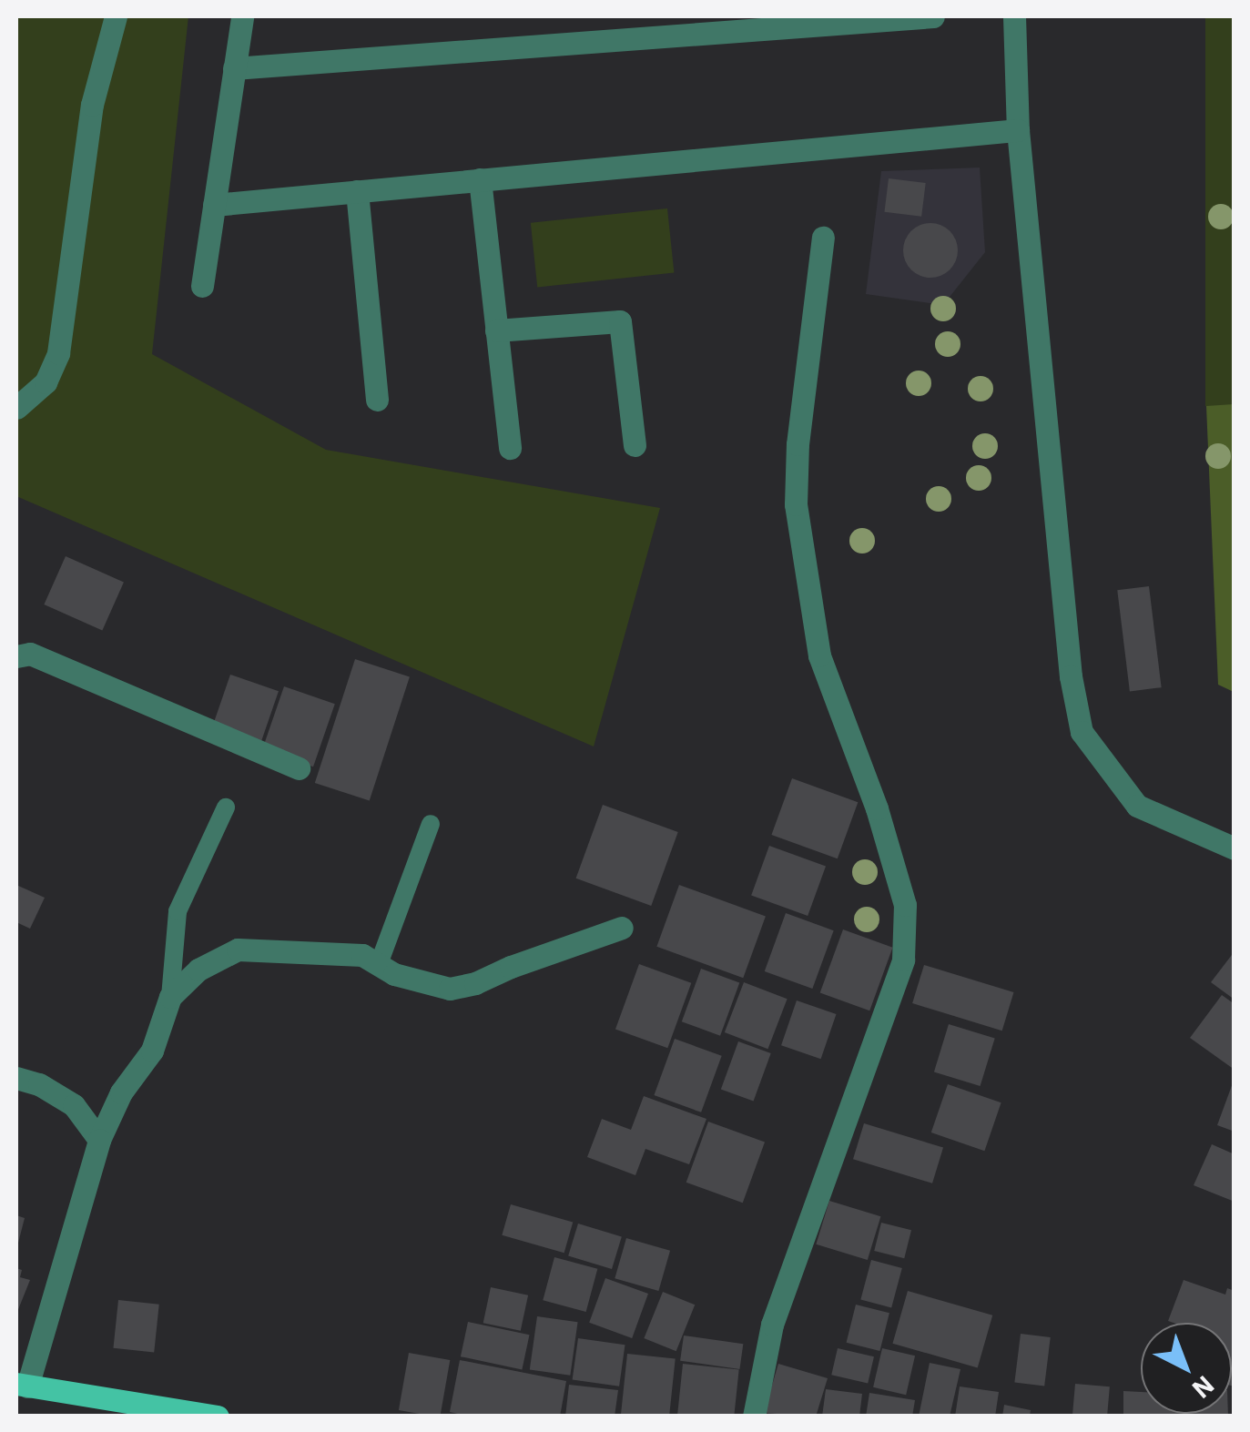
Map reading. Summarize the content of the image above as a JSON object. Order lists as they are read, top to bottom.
{
  "north": "bottom right"
}
